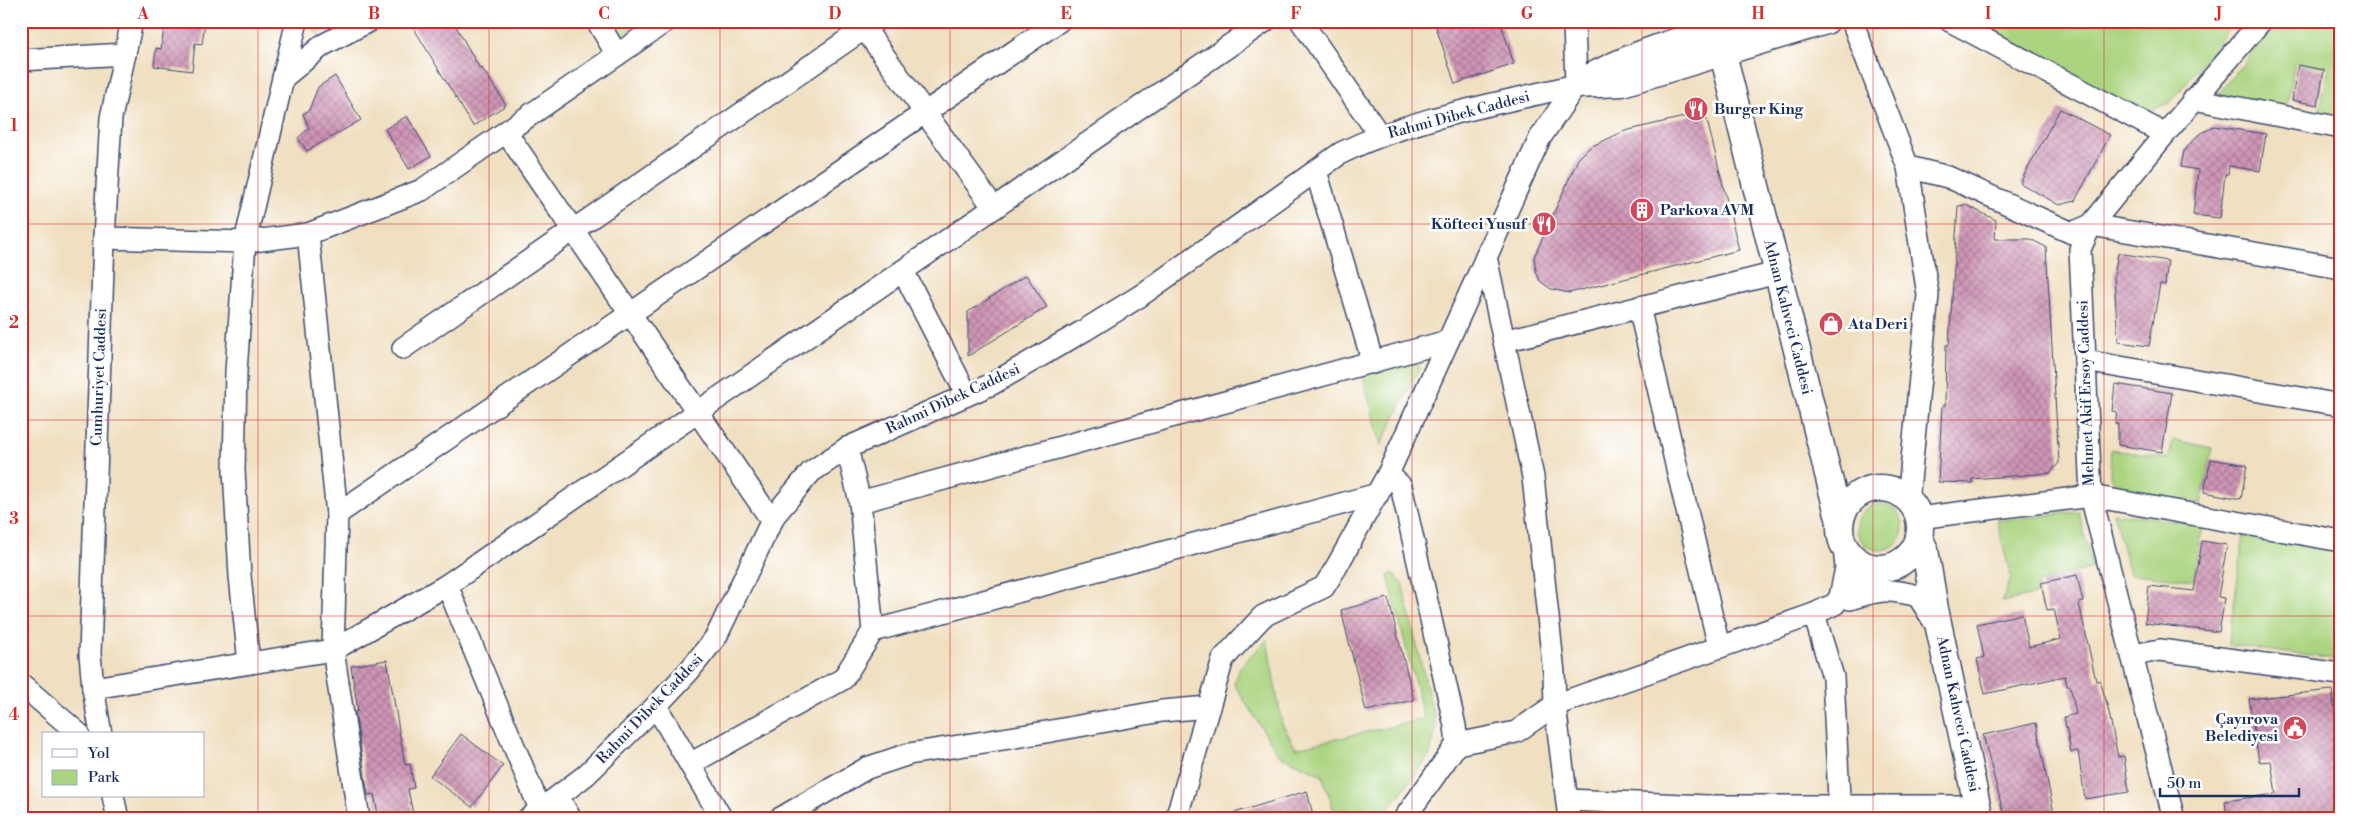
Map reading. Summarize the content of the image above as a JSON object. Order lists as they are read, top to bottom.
{
  "streets": {
    "main road": ["Rahmi Dibek Caddesi", "Adnan Kahveci Caddesi"],
    "street": ["Cumhuriyet Caddesi", "Mehmet Akif Ersoy Caddesi"]
  },
  "crossings": [
    ["Rahmi Dibek Caddesi", "Adnan Kahveci Caddesi"]
  ],
  "places": {
    "restaurant": ["Burger King", "Köfteci Yusuf"],
    "building": ["Parkova AVM"],
    "shop": ["Ata Deri"],
    "public building": ["Çayırova Belediyesi"]
  },
  "legend": ["Yol", "Park"],
  "scale_bar": "50 m",
  "grid": {
    "columns": [
      "A",
      "B",
      "C",
      "D",
      "E",
      "F",
      "G",
      "H",
      "I",
      "J"
    ],
    "rows": [
      "1",
      "2",
      "3",
      "4"
    ]
  }
}
